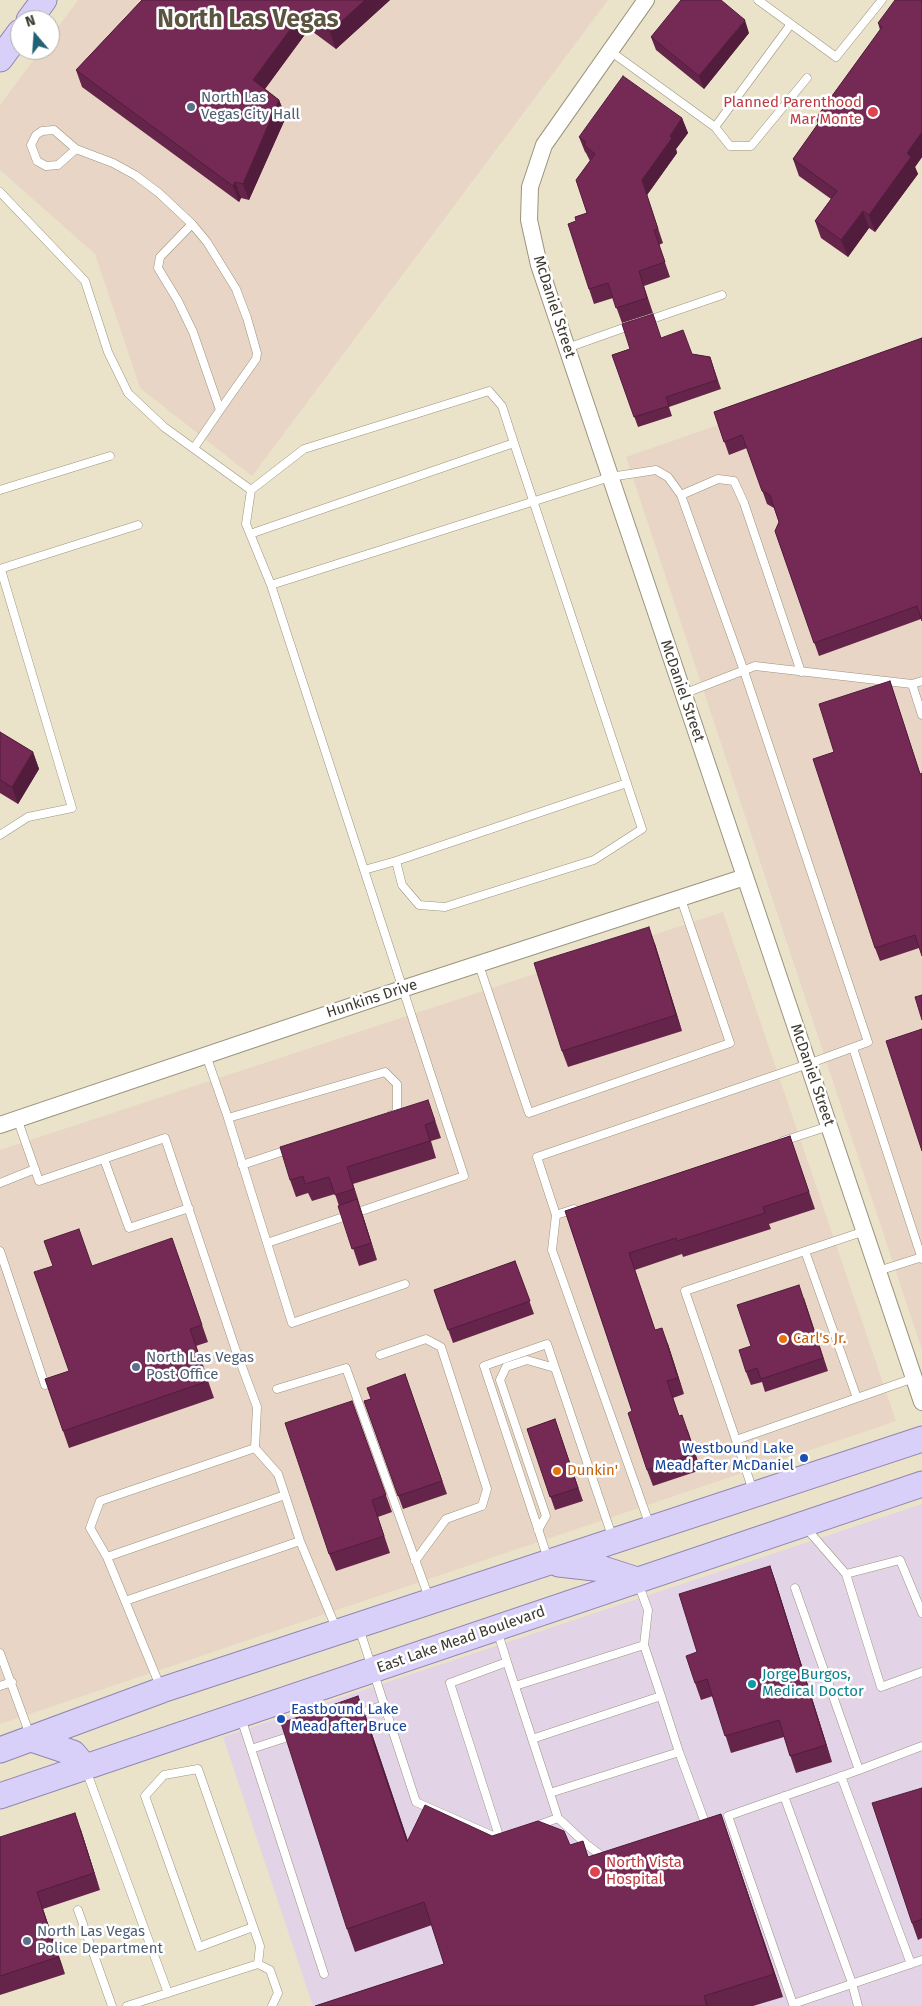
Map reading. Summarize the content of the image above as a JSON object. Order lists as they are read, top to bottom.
{
  "streets": {
    "main road": ["East Lake Mead Boulevard"],
    "street": ["McDaniel Street", "Hunkins Drive"]
  },
  "crossings": [
    ["McDaniel Street", "Hunkins Drive"]
  ],
  "districts": ["North Las Vegas"],
  "places": [
    "North Las Vegas City Hall",
    "Planned Parenthood Mar Monte",
    "Carl's Jr.",
    "North Las Vegas Post Office",
    "Westbound Lake Mead after McDaniel",
    "Dunkin'",
    "Jorge Burgos, Medical Doctor",
    "Eastbound Lake Mead after Bruce",
    "North Vista Hospital",
    "North Las Vegas Police Department"
  ],
  "north": "top"
}
